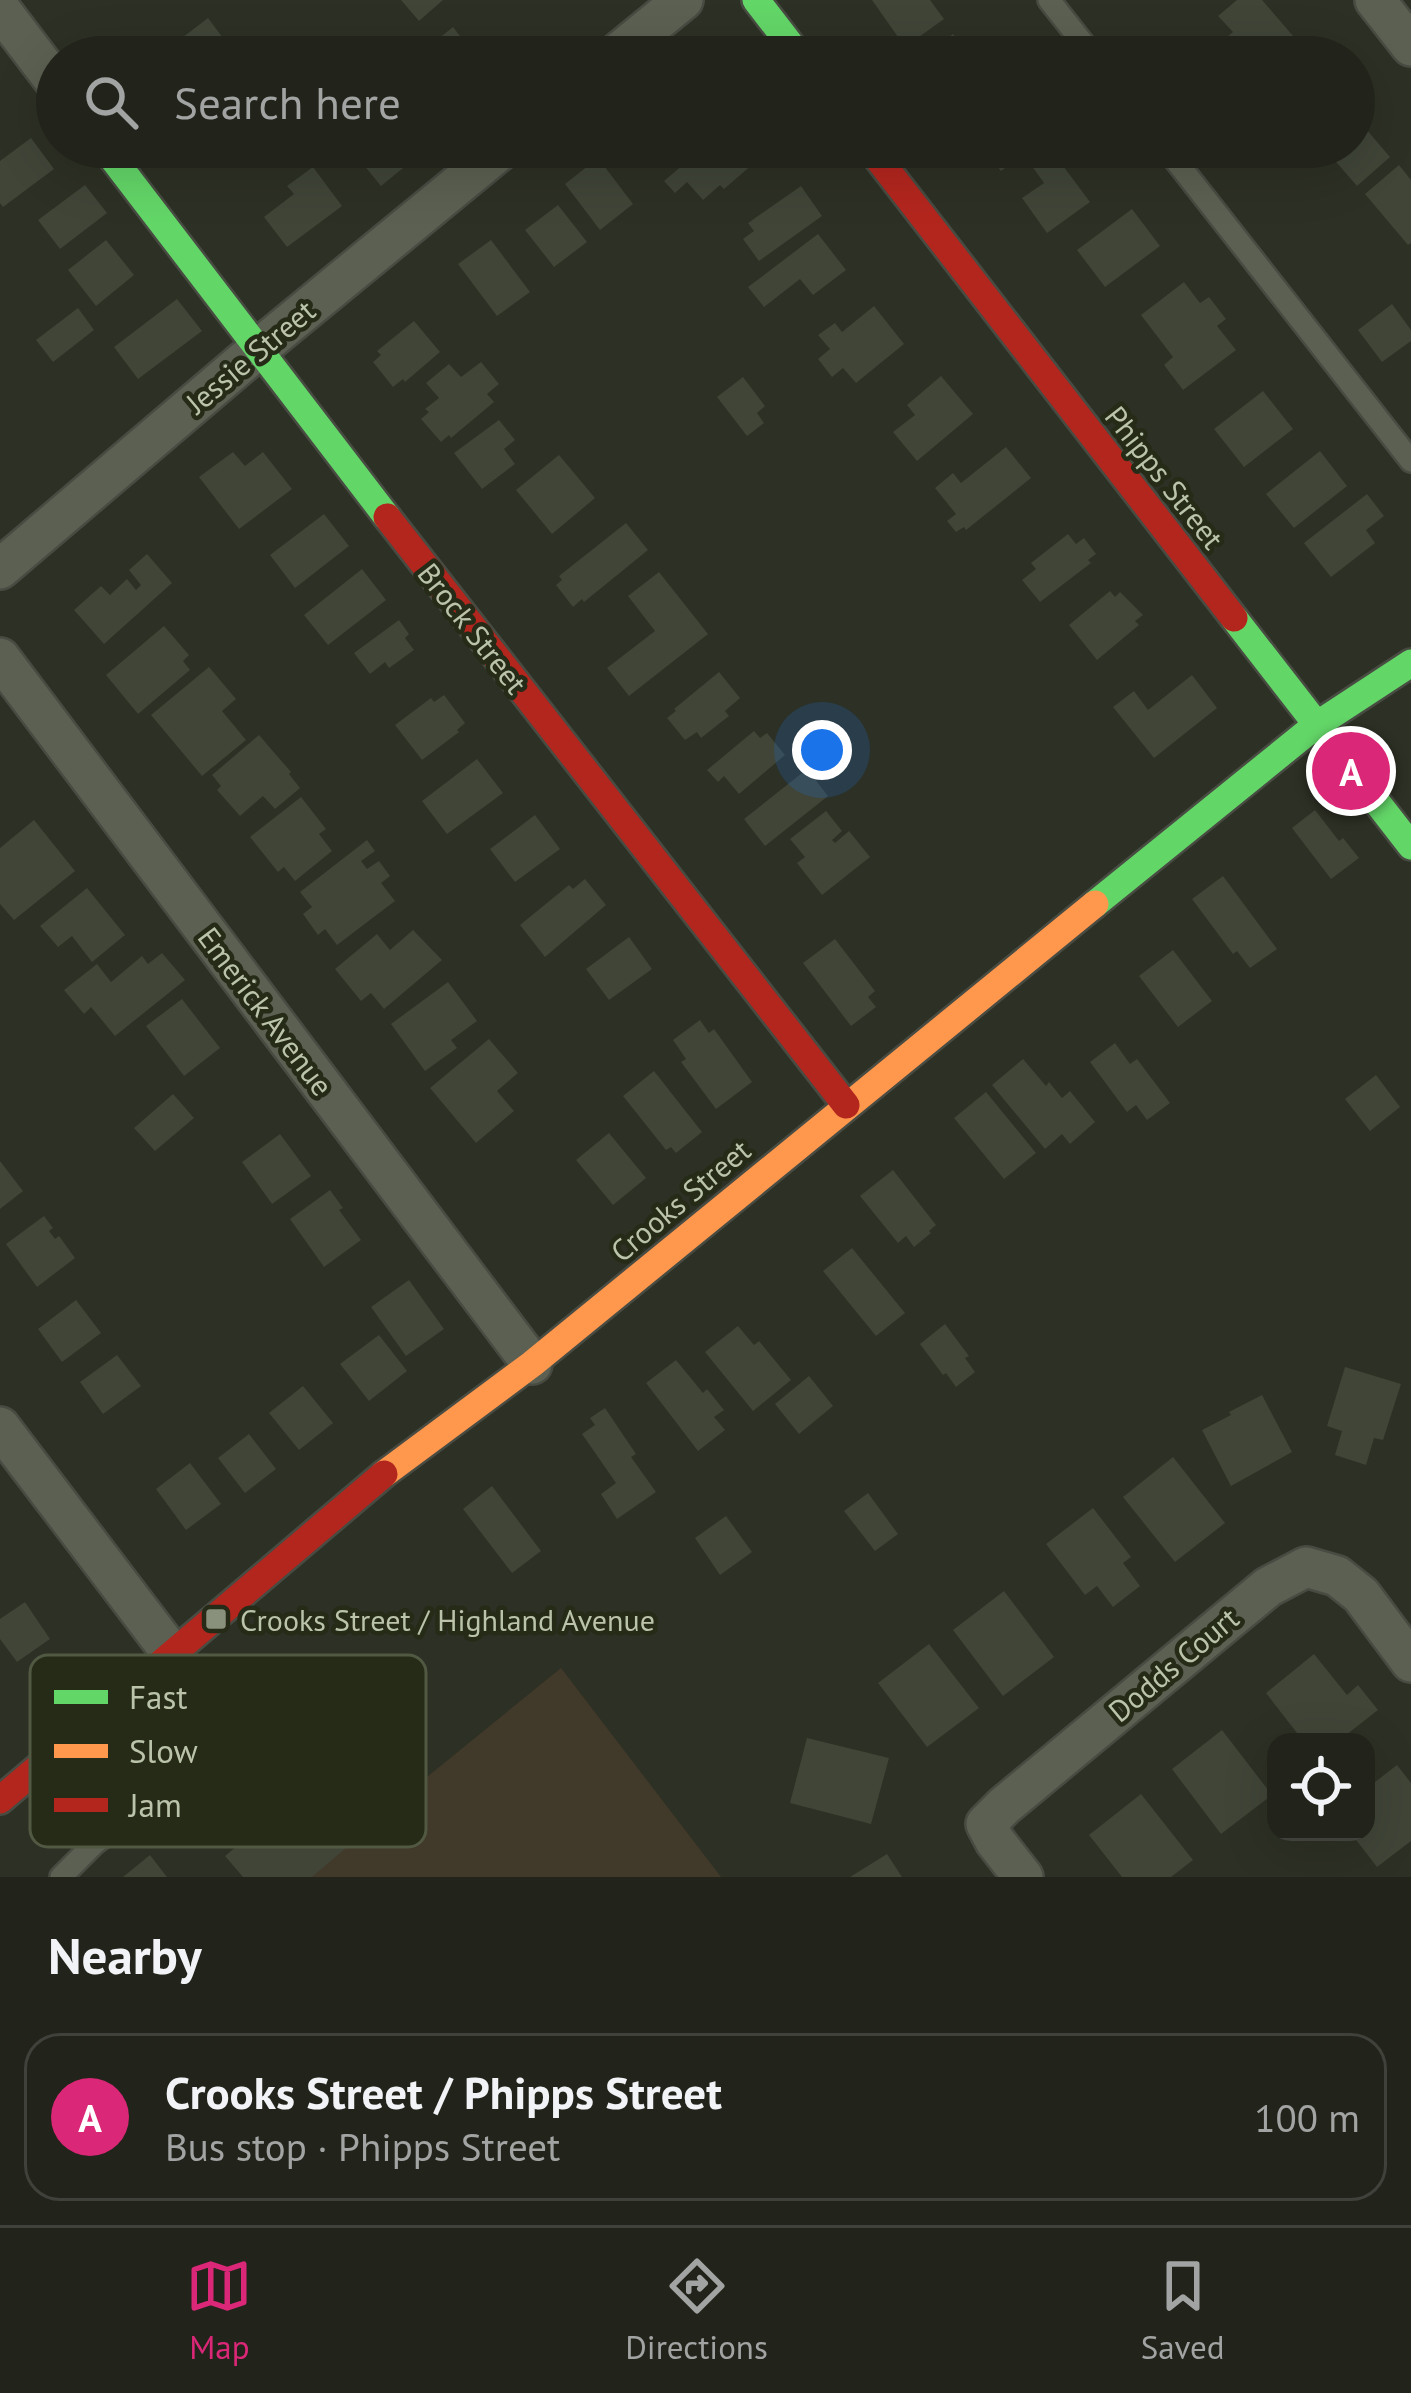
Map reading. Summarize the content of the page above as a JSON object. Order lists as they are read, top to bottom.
{
  "streets": {
    "street": [
      "Jessie Street",
      "Phipps Street",
      "Brock Street",
      "Emerick Avenue",
      "Crooks Street",
      "Dodds Court"
    ]
  },
  "crossings": [
    ["Jessie Street", "Brock Street"],
    ["Phipps Street", "Crooks Street"],
    ["Brock Street", "Crooks Street"],
    ["Emerick Avenue", "Crooks Street"]
  ],
  "places": {
    "transit": ["Crooks Street / Highland Avenue"]
  },
  "legend": ["Fast", "Slow", "Jam"],
  "page": {
    "search": "Search here",
    "pins": "A",
    "heading": "Nearby",
    "list": [
      {
        "mark": "A",
        "name": "Crooks Street / Phipps Street",
        "note": "Bus stop · Phipps Street",
        "value": "100 m"
      }
    ],
    "nav": ["Map", "Directions", "Saved"]
  }
}
